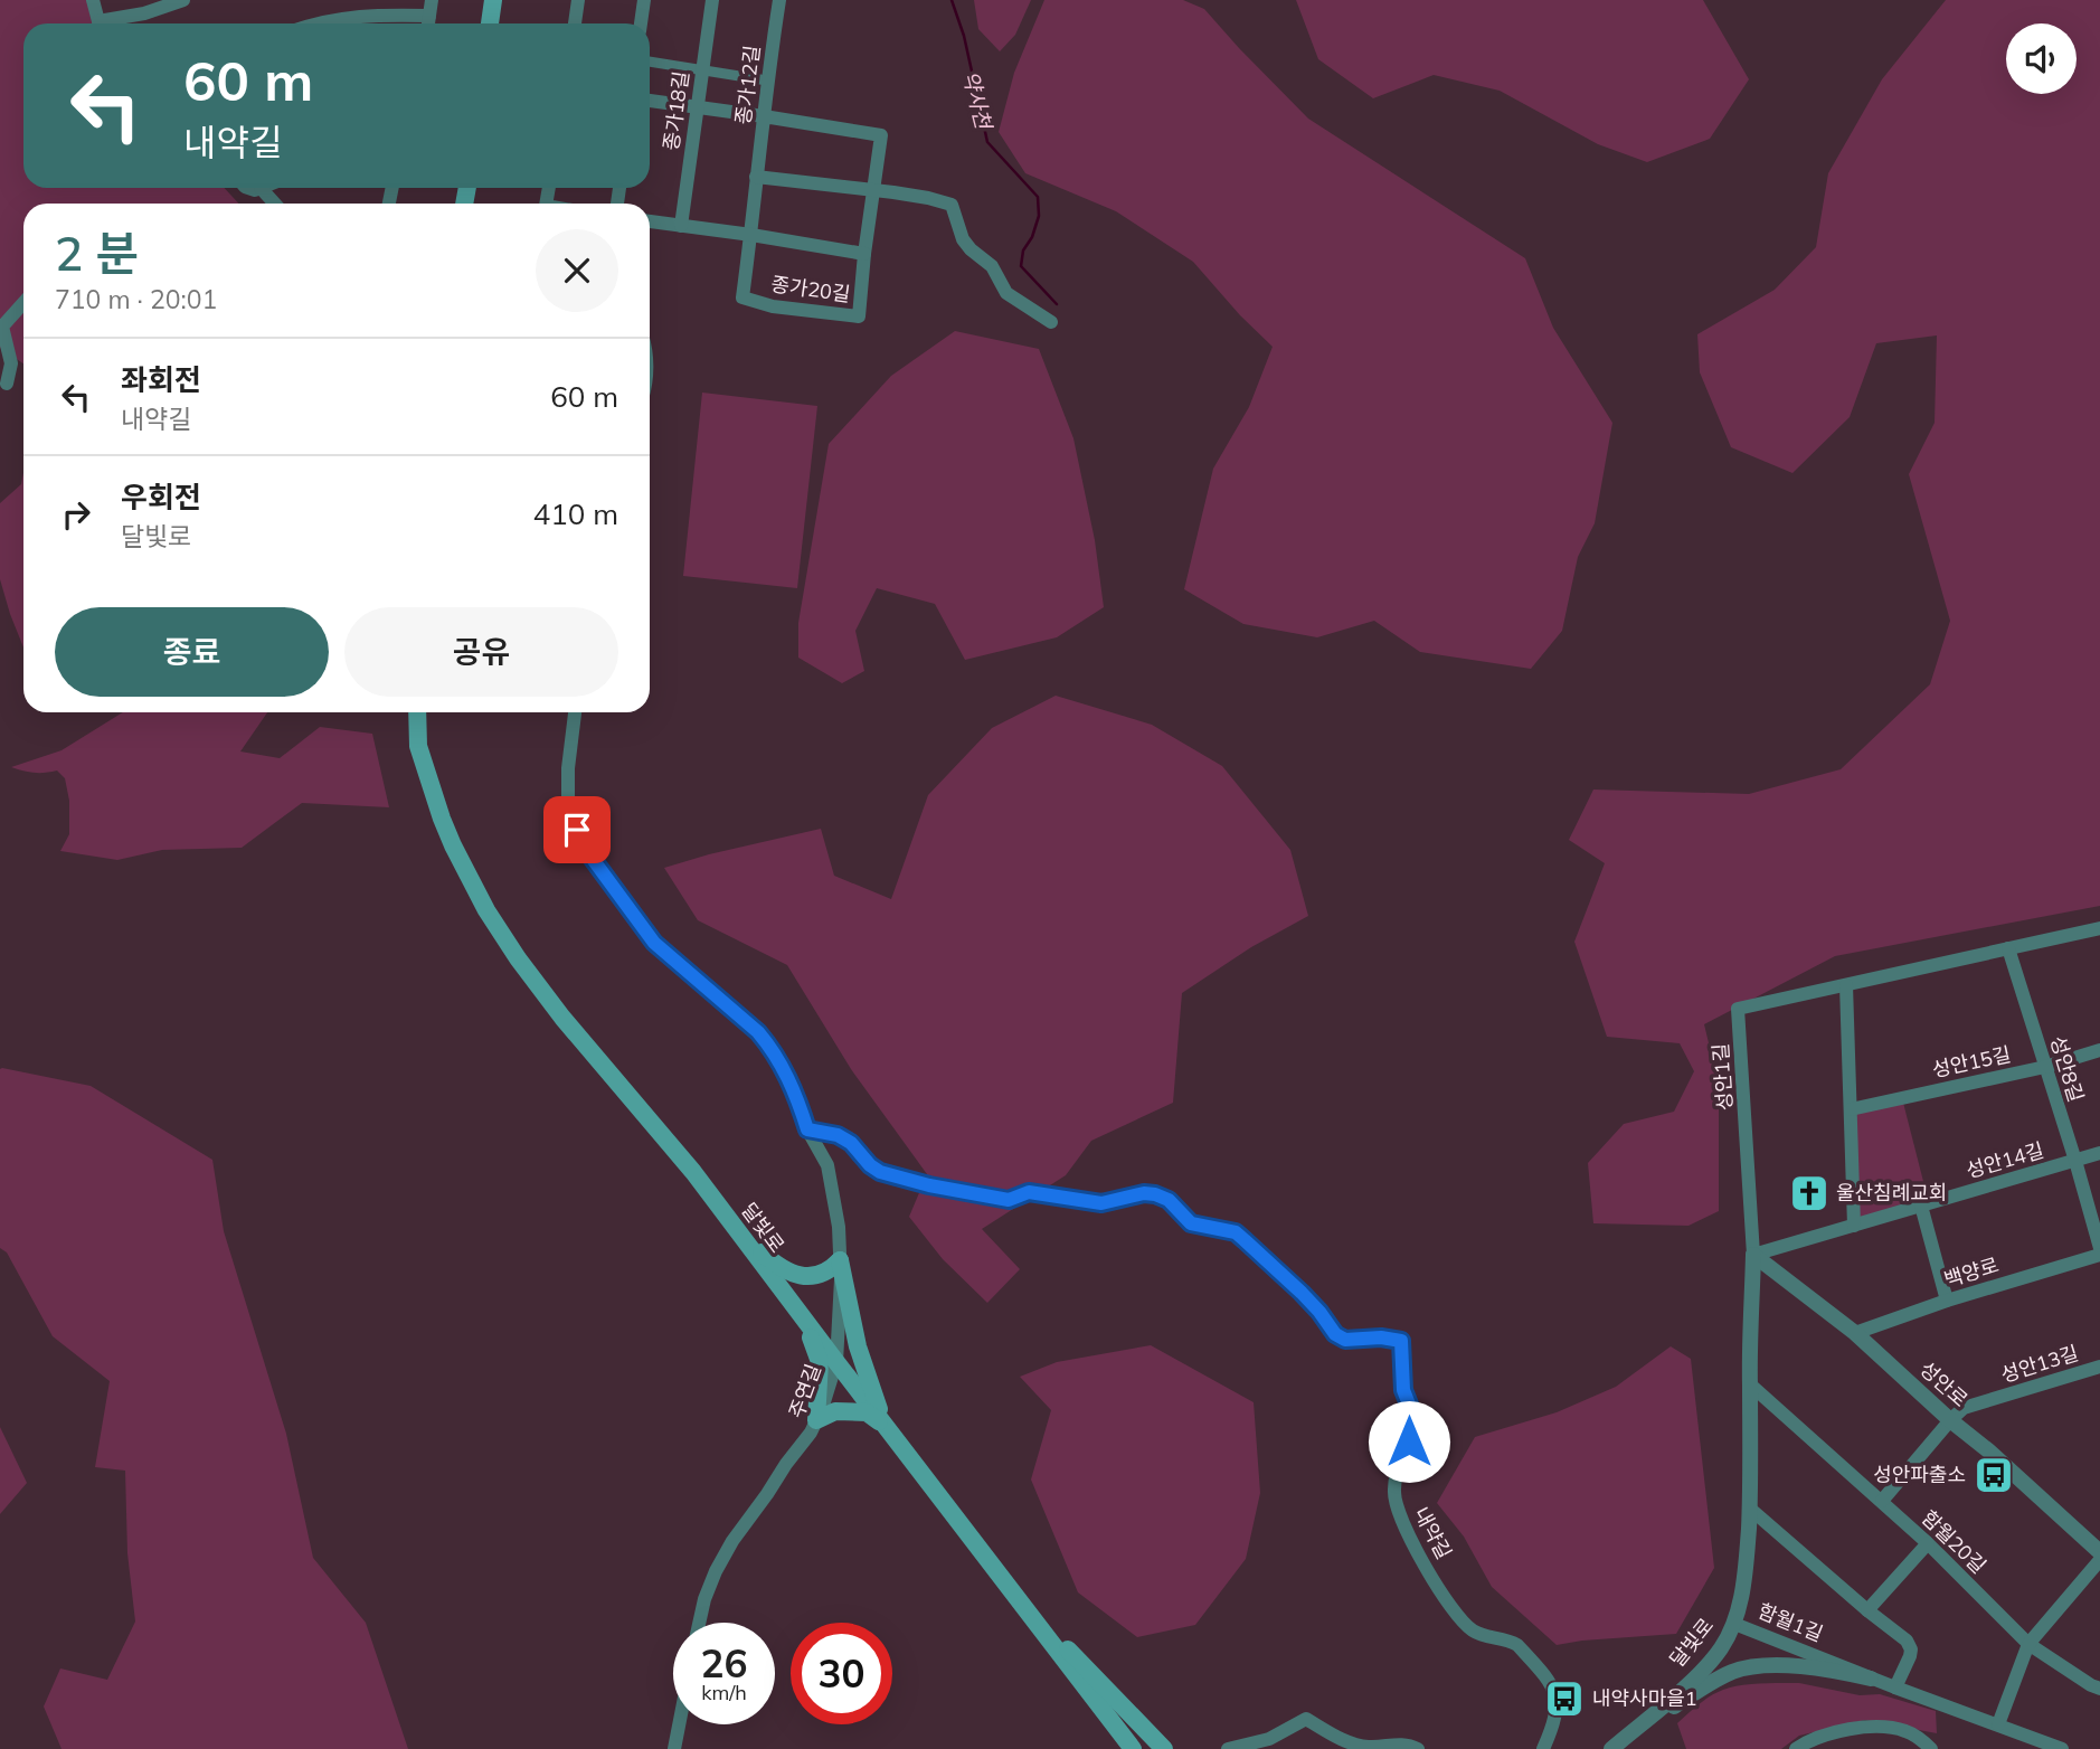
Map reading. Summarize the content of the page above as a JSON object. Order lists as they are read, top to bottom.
{
  "streets": {
    "main road": ["달빛로"],
    "street": [
      "종가12길",
      "종가18길",
      "종가20길",
      "성안15길",
      "성안8길",
      "성안1길",
      "성안14길",
      "백양로",
      "성안13길",
      "성안로",
      "주연길",
      "내약길",
      "함월20길",
      "함월1길"
    ]
  },
  "crossings": [
    ["종가12길", "종가20길"],
    ["성안15길", "성안8길"],
    ["성안8길", "성안1길"],
    ["성안8길", "성안14길"],
    ["성안1길", "성안14길"],
    ["성안1길", "성안로"],
    ["성안1길", "함월1길"],
    ["성안14길", "성안로"],
    ["성안14길", "함월1길"],
    ["달빛로", "주연길"],
    ["달빛로", "함월1길"],
    ["백양로", "성안로"],
    ["성안13길", "성안로"],
    ["성안로", "함월1길"],
    ["주연길", "내약길"],
    ["함월20길", "함월1길"]
  ],
  "water": ["약사천"],
  "places": {
    "church": ["울산침례교회"],
    "bus stop": ["성안파출소", "내약사마을1"]
  },
  "page": {
    "turn": ["60 m", "내약길"],
    "heading": ["2 분", "710 m · 20:01"],
    "list": [
      {
        "name": "좌회전",
        "note": "내약길",
        "value": "60 m"
      },
      {
        "name": "우회전",
        "note": "달빛로",
        "value": "410 m"
      }
    ],
    "buttons": ["종료", "공유"],
    "speed": "26 km/h",
    "limit": "30"
  }
}
